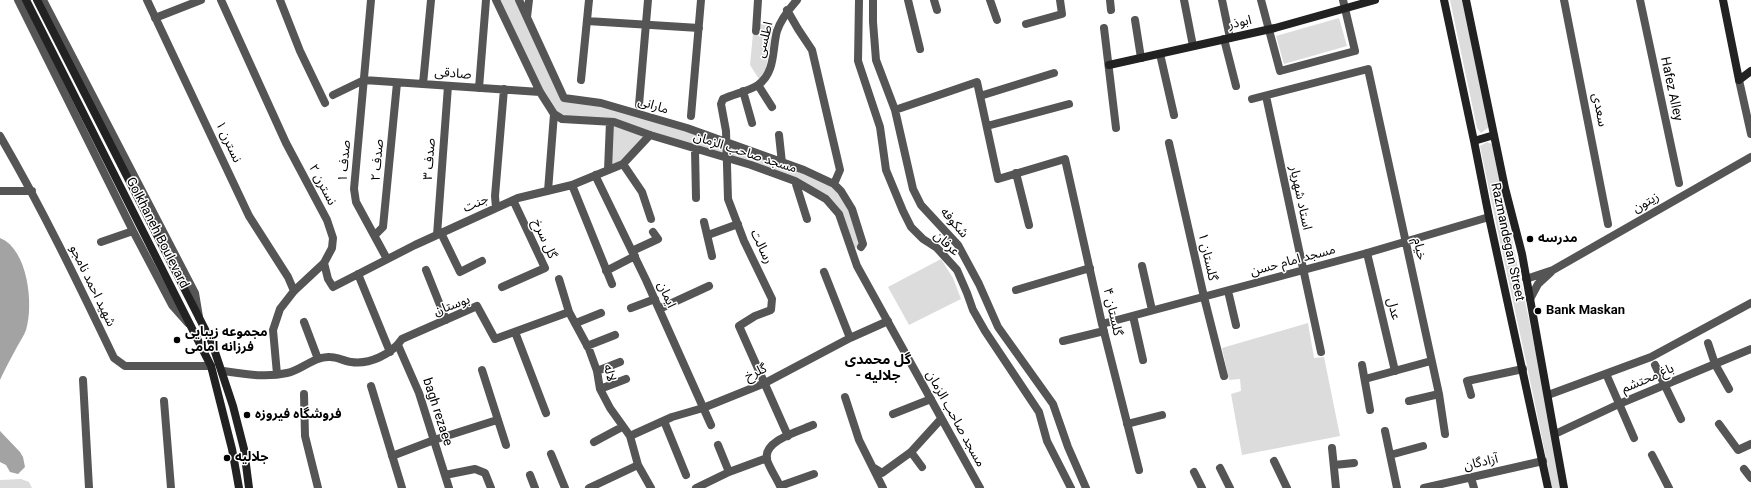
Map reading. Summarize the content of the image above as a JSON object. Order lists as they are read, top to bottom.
{
  "streets": {
    "main road": ["ابوذر", "Golkhaneh Boulevard", "Razmandegan Street"],
    "street": [
      "اطلسی",
      "صادقی",
      "Hafez Alley",
      "مارانی",
      "سعدی",
      "نسترن ۱",
      "مسجد صاحب الزمان",
      "صدف ۳",
      "صدف ۲",
      "صدف ۱",
      "نسترن ۲",
      "استاد شهریار",
      "زیتون",
      "جنت",
      "شکوفه",
      "گل سرخ",
      "عرفان",
      "رسالت",
      "خیام",
      "گلستان ۱",
      "مسجد امام حسن",
      "شهید احمد نامجو",
      "ایمان",
      "بوستان",
      "عدل",
      "گلستان ۴",
      "لاله",
      "گلرخ",
      "باغ محتشم",
      "bagh rezaee",
      "آزادگان"
    ]
  },
  "crossings": [
    ["صادقی", "صدف ۳"],
    ["صادقی", "صدف ۲"],
    ["صادقی", "صدف ۱"],
    ["نسترن ۱", "نسترن ۲"],
    ["مسجد صاحب الزمان", "جنت"],
    ["مسجد صاحب الزمان", "رسالت"],
    ["مسجد صاحب الزمان", "گلرخ"],
    ["صدف ۳", "جنت"],
    ["صدف ۲", "صدف ۱"],
    ["صدف ۱", "جنت"],
    ["نسترن ۲", "جنت"],
    ["استاد شهریار", "خیام"],
    ["استاد شهریار", "مسجد امام حسن"],
    ["جنت", "گل سرخ"],
    ["جنت", "ایمان"],
    ["Golkhaneh Boulevard", "شهید احمد نامجو"],
    ["Razmandegan Street", "مسجد امام حسن"],
    ["Razmandegan Street", "باغ محتشم"],
    ["Razmandegan Street", "آزادگان"],
    ["رسالت", "گلرخ"],
    ["خیام", "مسجد امام حسن"],
    ["گلستان ۱", "مسجد امام حسن"],
    ["مسجد امام حسن", "عدل"],
    ["مسجد امام حسن", "گلستان ۴"],
    ["ایمان", "گلرخ"],
    ["بوستان", "لاله"],
    ["بوستان", "bagh rezaee"],
    ["لاله", "گلرخ"]
  ],
  "districts": ["گل محمدی - جلالیه"],
  "places": [
    "مدرسه",
    "Bank Maskan",
    "مجموعه زیبایی فرزانه امامی",
    "فروشگاه فیروزه",
    "جلالیه"
  ]
}
